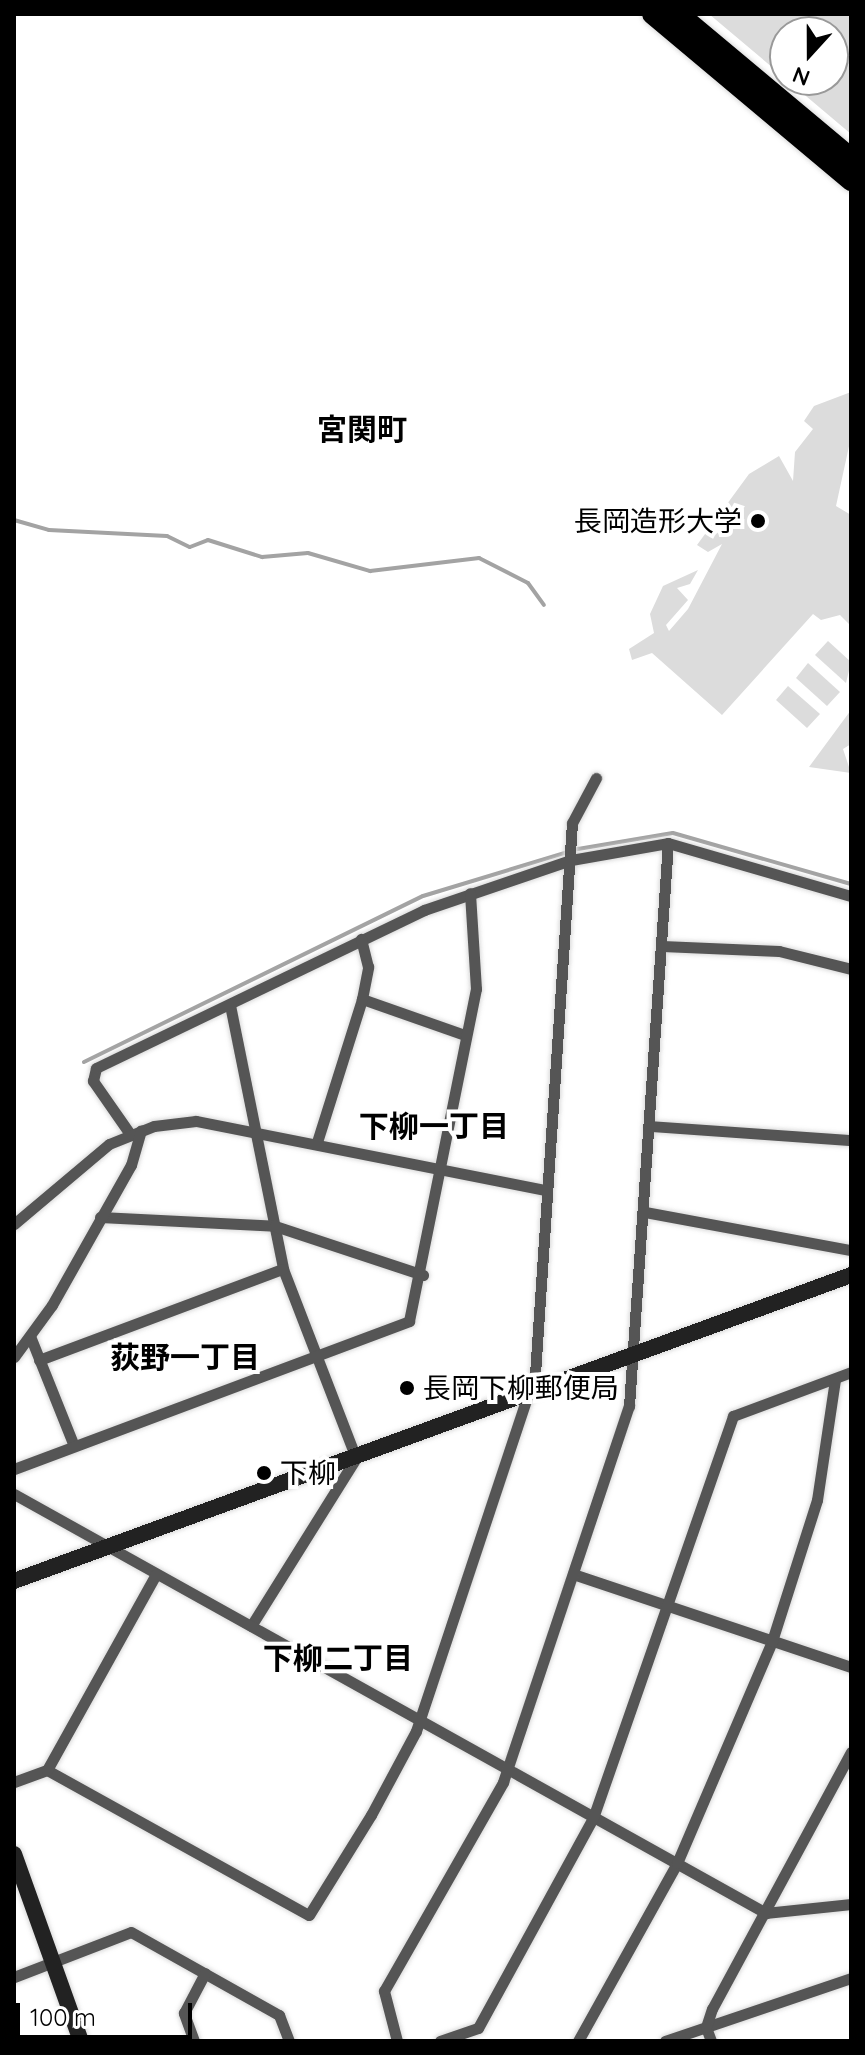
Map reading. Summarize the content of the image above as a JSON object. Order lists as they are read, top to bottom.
{
  "districts": [
    "宮関町",
    "下柳一丁目",
    "荻野一丁目",
    "下柳二丁目"
  ],
  "places": ["長岡造形大学", "長岡下柳郵便局", "下柳"],
  "scale_bar": "100 m",
  "north": "bottom"
}
